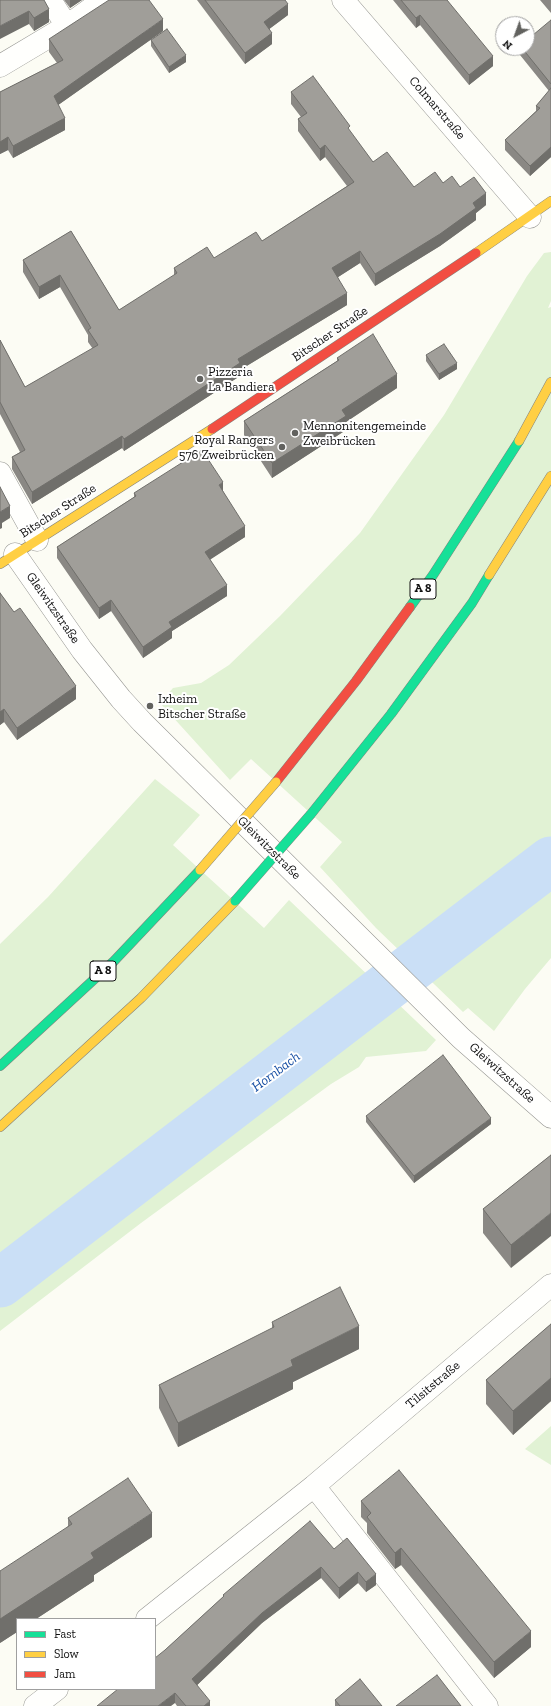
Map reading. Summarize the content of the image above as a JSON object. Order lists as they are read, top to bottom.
{
  "streets": {
    "main road": ["Bitscher Straße", "A 8"],
    "street": ["Colmarstraße", "Gleiwitzstraße", "Tilsitstraße"]
  },
  "crossings": [
    ["Colmarstraße", "Bitscher Straße"],
    ["Bitscher Straße", "Gleiwitzstraße"]
  ],
  "water": ["Hornbach"],
  "places": [
    "Pizzeria La Bandiera",
    "Mennonitengemeinde Zweibrücken",
    "Royal Rangers 576 Zweibrücken",
    "Ixheim Bitscher Straße"
  ],
  "legend": ["Fast", "Slow", "Jam"],
  "north": "bottom left"
}
